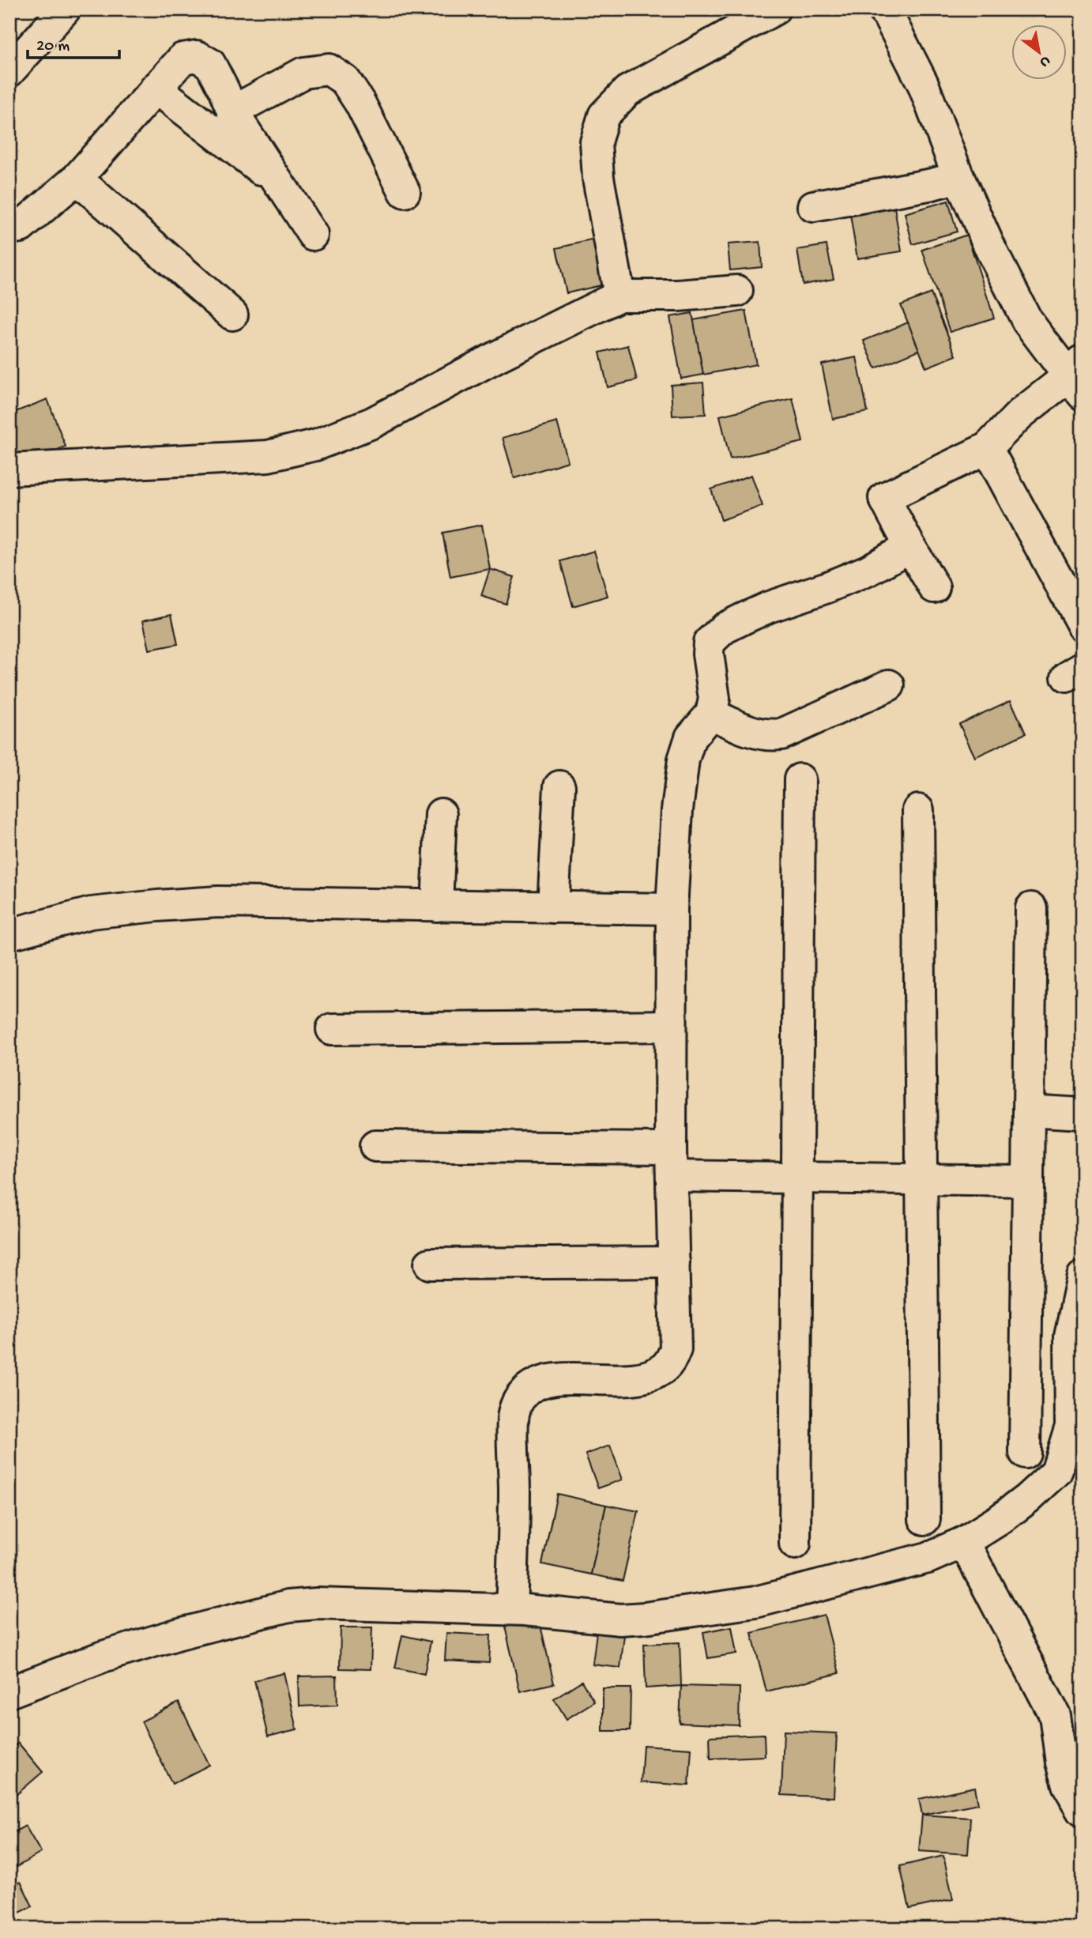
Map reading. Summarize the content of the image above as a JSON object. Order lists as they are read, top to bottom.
{
  "scale_bar": "20 m",
  "north": "bottom right"
}
